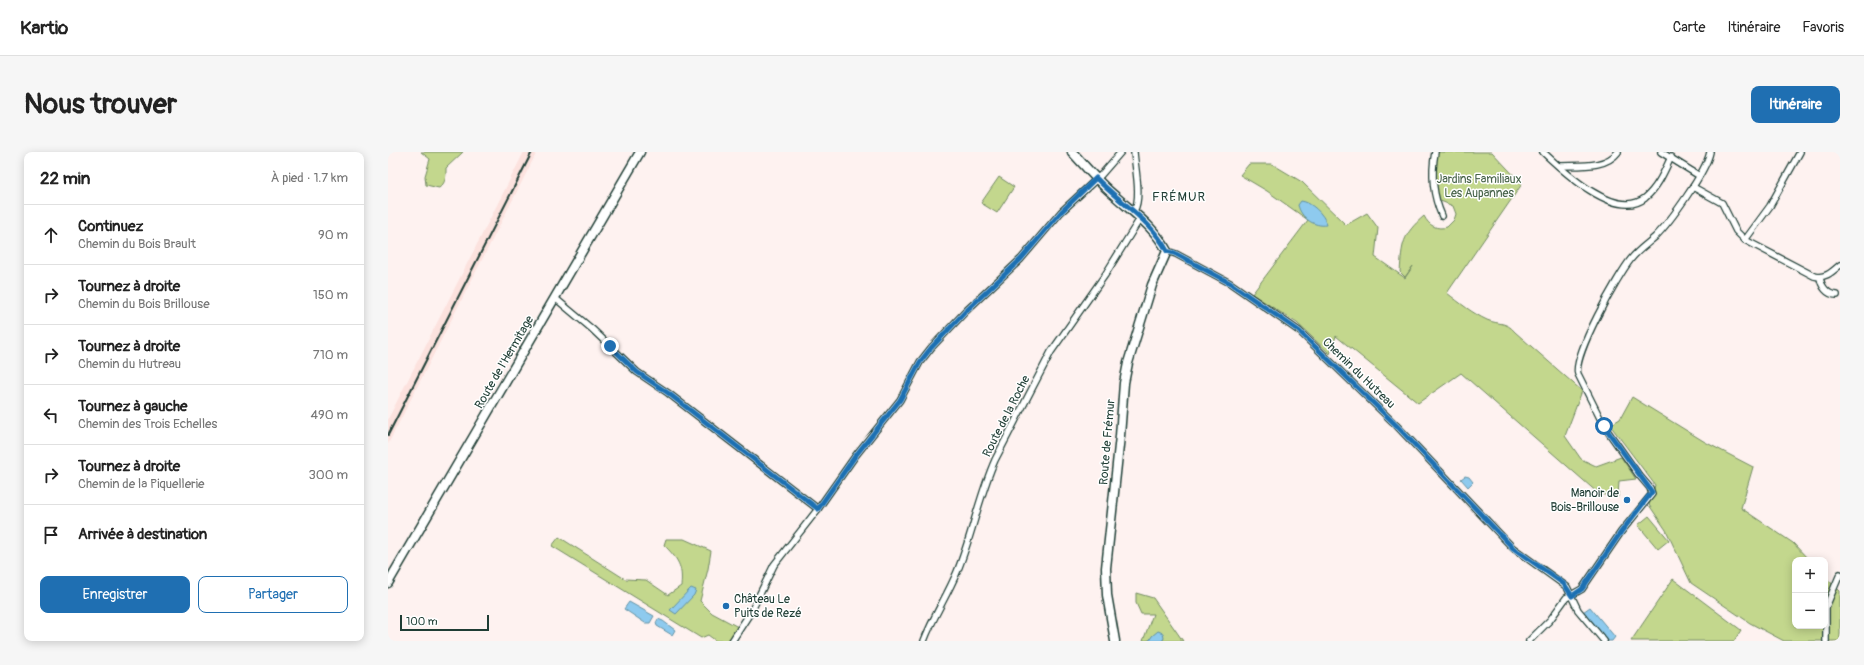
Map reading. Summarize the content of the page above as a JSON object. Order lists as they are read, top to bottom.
{
  "streets": {
    "street": [
      "Route de l'Hermitage",
      "Chemin du Hutreau",
      "Route de la Roche",
      "Route de Frémur"
    ]
  },
  "crossings": [
    ["Chemin du Hutreau", "Route de Frémur"]
  ],
  "districts": ["FRÉMUR"],
  "parks": ["Jardins Familiaux Les Aupannes"],
  "places": ["Manoir de Bois-Brillouse", "Château Le Puits de Rezé"],
  "scale_bar": "100 m",
  "page": {
    "header": "Kartio",
    "nav": ["Carte", "Itinéraire", "Favoris"],
    "buttons": [
      "Itinéraire",
      ["Enregistrer", "Partager"]
    ],
    "title": "Nous trouver",
    "heading": ["22 min", "À pied · 1.7 km"],
    "list": [
      ["Continuez", "Chemin du Bois Brault", "90 m"],
      ["Tournez à droite", "Chemin du Bois Brillouse", "150 m"],
      ["Tournez à droite", "Chemin du Hutreau", "710 m"],
      ["Tournez à gauche", "Chemin des Trois Echelles", "490 m"],
      ["Tournez à droite", "Chemin de la Piquellerie", "300 m"],
      "Arrivée à destination"
    ],
    "map_buttons": ["+", "−"],
    "scale": "100 m"
  }
}
